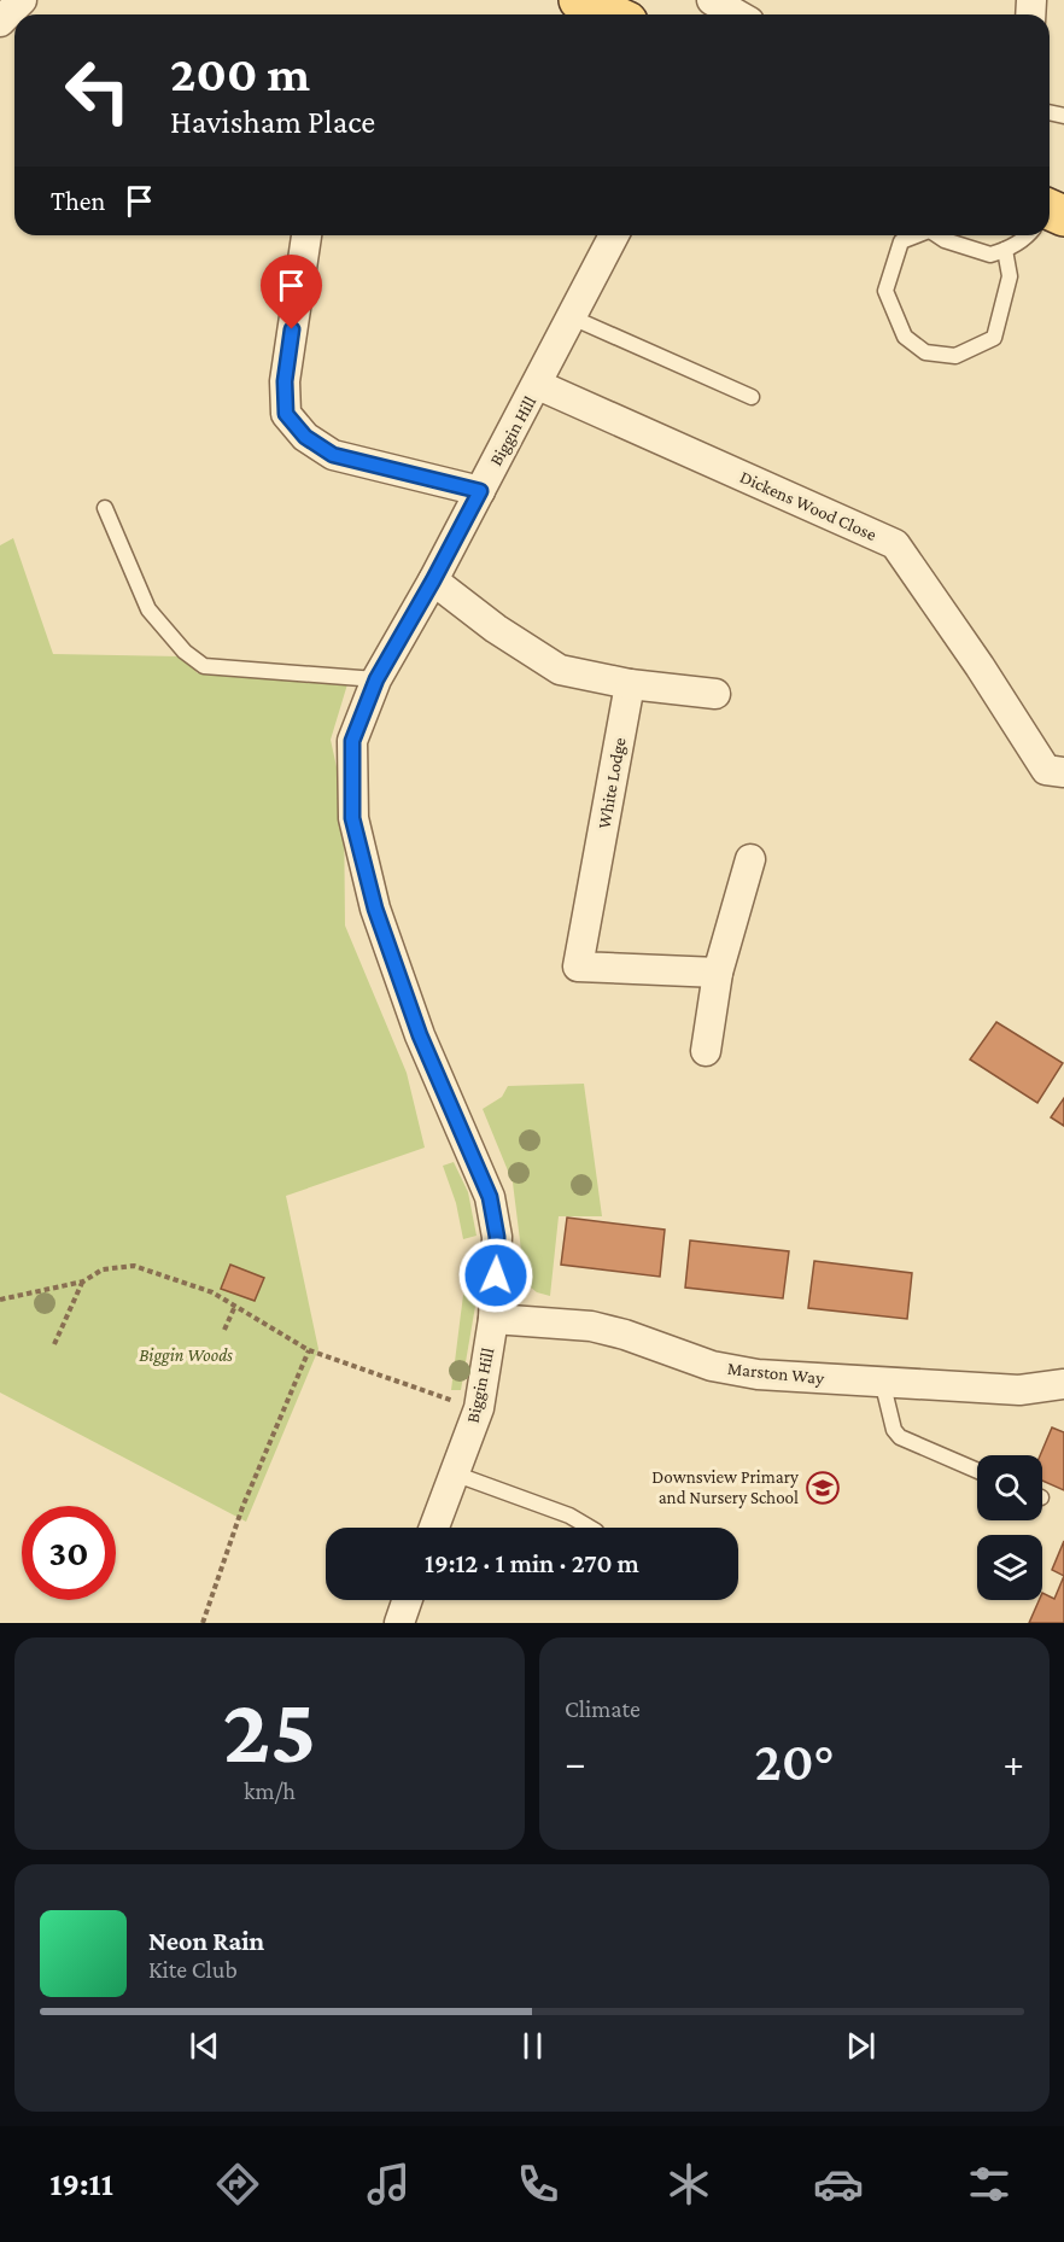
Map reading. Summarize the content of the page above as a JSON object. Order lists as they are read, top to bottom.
{
  "streets": {
    "street": [
      "Biggin Hill",
      "Dickens Wood Close",
      "White Lodge",
      "Marston Way"
    ]
  },
  "crossings": [
    ["Biggin Hill", "Dickens Wood Close"],
    ["Biggin Hill", "Marston Way"]
  ],
  "parks": ["Biggin Woods"],
  "places": {
    "school or university": ["Downsview Primary and Nursery School"]
  },
  "page": {
    "turn": ["200 m", "Havisham Place"],
    "then": "Then",
    "limit": "30",
    "trip": "19:12 · 1 min · 270 m",
    "tile": [
      ["25", "km/h"],
      "Climate"
    ],
    "heat": ["−", "20°", "+"],
    "song": ["Neon Rain", "Kite Club"],
    "tabs": "19:11"
  }
}
